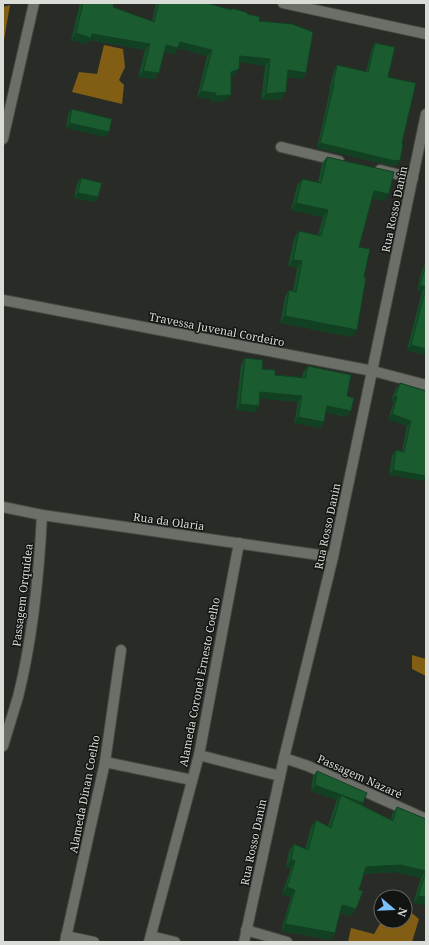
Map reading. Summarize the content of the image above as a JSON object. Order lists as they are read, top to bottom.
{
  "streets": {
    "street": [
      "Rua Rosso Danin",
      "Travessa Juvenal Cordeiro",
      "Rua da Olaria",
      "Passagem Orquídea",
      "Alameda Coronel Ernesto Coelho",
      "Passagem Nazaré",
      "Alameda Dinan Coelho"
    ]
  },
  "crossings": [
    ["Rua Rosso Danin", "Travessa Juvenal Cordeiro"],
    ["Rua Rosso Danin", "Rua da Olaria"],
    ["Rua Rosso Danin", "Passagem Nazaré"],
    ["Rua da Olaria", "Passagem Orquídea"],
    ["Rua da Olaria", "Alameda Coronel Ernesto Coelho"]
  ],
  "north": "right"
}
